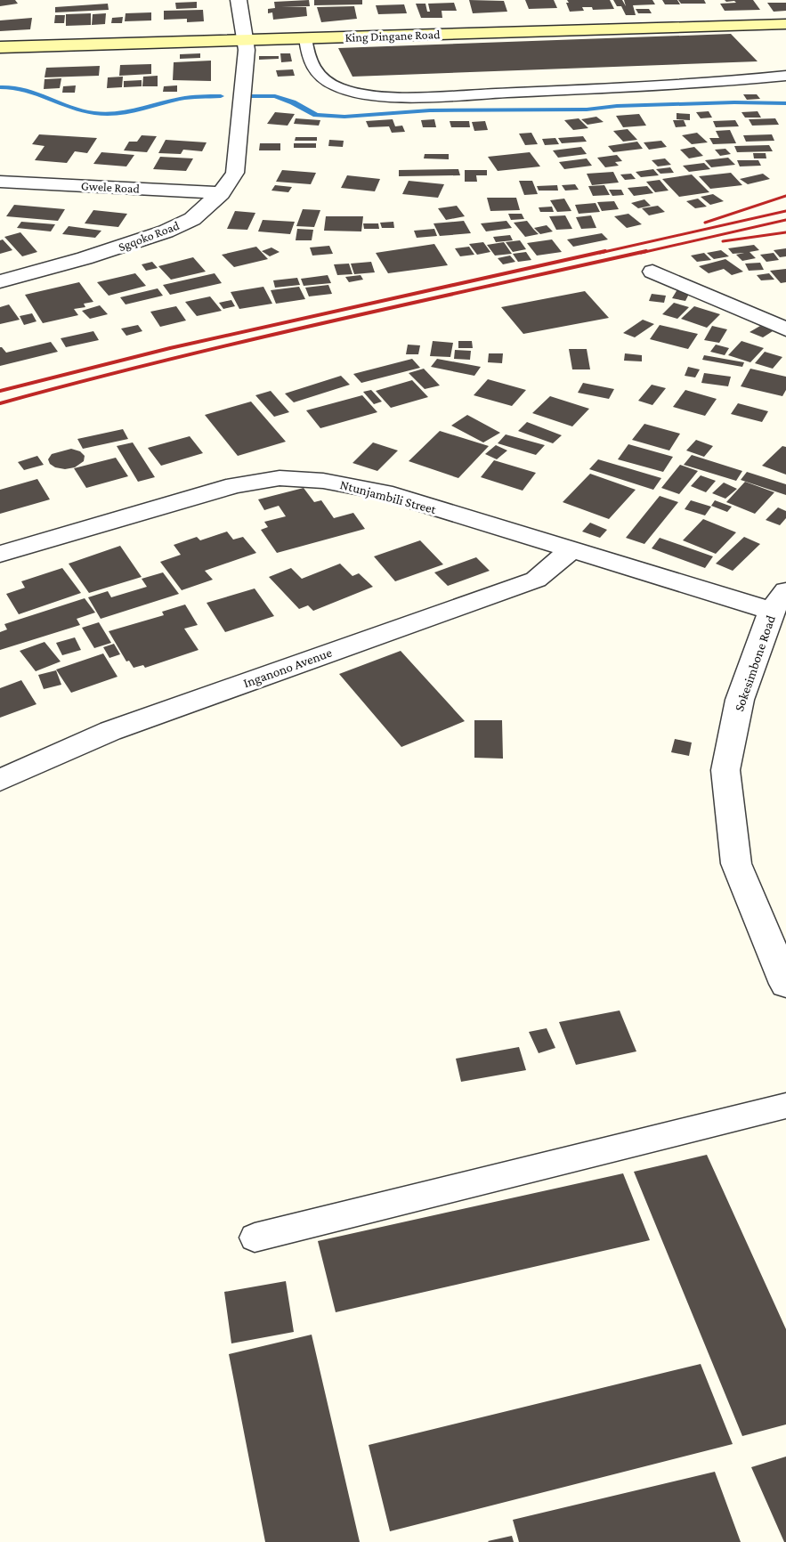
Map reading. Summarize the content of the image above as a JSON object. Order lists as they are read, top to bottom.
{
  "streets": {
    "street": [
      "King Dingane Road",
      "Gwele Road",
      "Sgqoko Road",
      "Ntunjambili Street",
      "Sokesimbone Road",
      "Inganono Avenue"
    ]
  },
  "crossings": [
    ["King Dingane Road", "Sgqoko Road"],
    ["Gwele Road", "Sgqoko Road"],
    ["Ntunjambili Street", "Sokesimbone Road"],
    ["Ntunjambili Street", "Inganono Avenue"]
  ]
}
